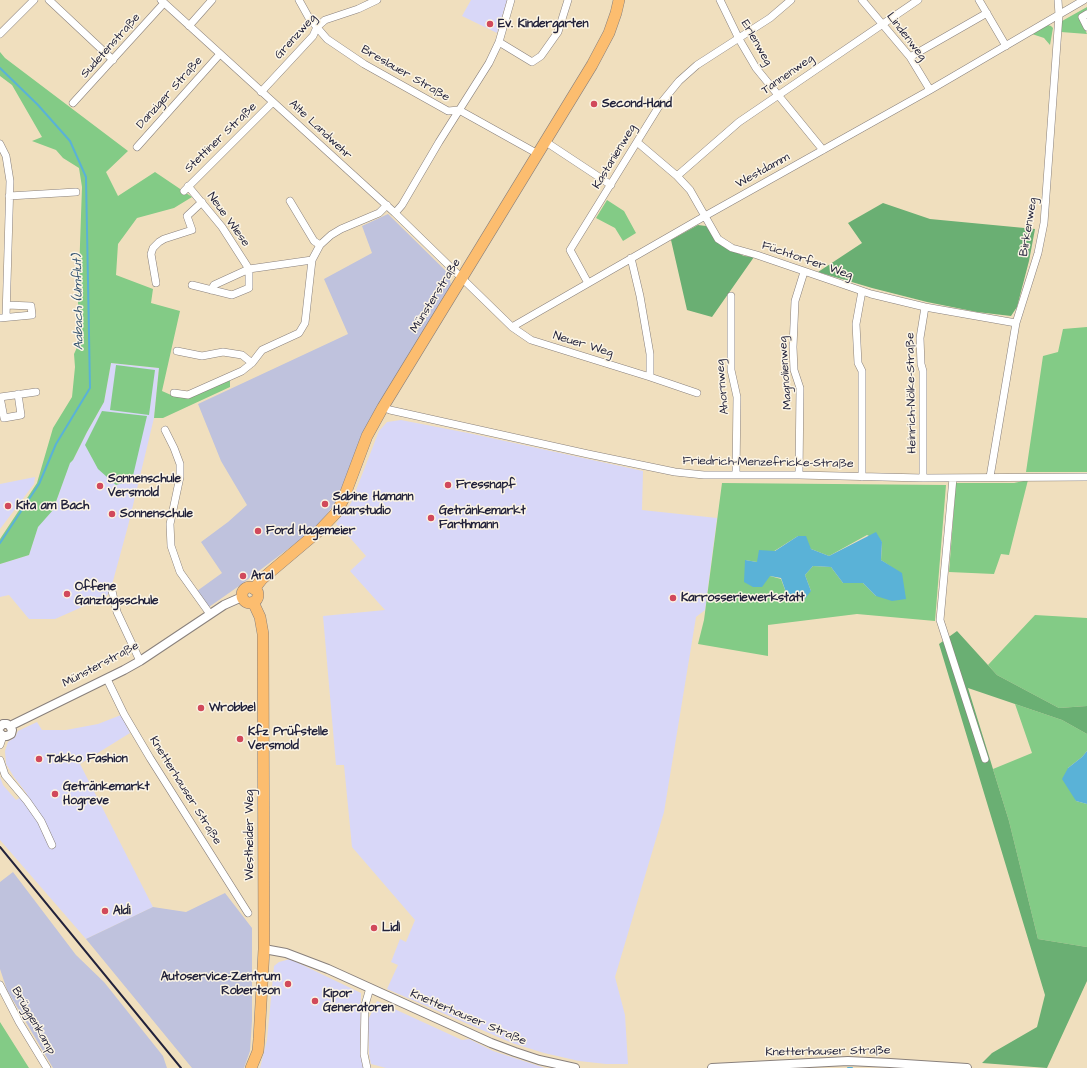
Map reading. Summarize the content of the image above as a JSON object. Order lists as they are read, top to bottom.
{
  "streets": {
    "main road": ["Münsterstraße", "Westheider Weg"],
    "street": [
      "Grenzweg",
      "Lindenweg",
      "Erlenweg",
      "Sudetenstraße",
      "Breslauer Straße",
      "Tannenweg",
      "Danziger Straße",
      "Alte Landwehr",
      "Stettiner Straße",
      "Kastanienweg",
      "Westdamm",
      "Neue Wiese",
      "Birkenweg",
      "Füchtorfer Weg",
      "Neuer Weg",
      "Magnolienweg",
      "Ahornweg",
      "Heinrich-Nölke-Straße",
      "Friedrich-Menzefricke-Straße",
      "Knetterhauser Straße",
      "Brüggenkamp"
    ]
  },
  "crossings": [
    ["Grenzweg", "Breslauer Straße"],
    ["Grenzweg", "Alte Landwehr"],
    ["Lindenweg", "Tannenweg"],
    ["Lindenweg", "Westdamm"],
    ["Erlenweg", "Tannenweg"],
    ["Erlenweg", "Kastanienweg"],
    ["Erlenweg", "Westdamm"],
    ["Sudetenstraße", "Alte Landwehr"],
    ["Breslauer Straße", "Münsterstraße"],
    ["Tannenweg", "Füchtorfer Weg"],
    ["Danziger Straße", "Alte Landwehr"],
    ["Alte Landwehr", "Stettiner Straße"],
    ["Alte Landwehr", "Münsterstraße"],
    ["Stettiner Straße", "Neue Wiese"],
    ["Kastanienweg", "Westdamm"],
    ["Kastanienweg", "Füchtorfer Weg"],
    ["Westdamm", "Birkenweg"],
    ["Westdamm", "Füchtorfer Weg"],
    ["Westdamm", "Neuer Weg"],
    ["Birkenweg", "Füchtorfer Weg"],
    ["Birkenweg", "Friedrich-Menzefricke-Straße"],
    ["Füchtorfer Weg", "Magnolienweg"],
    ["Füchtorfer Weg", "Heinrich-Nölke-Straße"],
    ["Münsterstraße", "Friedrich-Menzefricke-Straße"],
    ["Münsterstraße", "Knetterhauser Straße"],
    ["Münsterstraße", "Westheider Weg"],
    ["Magnolienweg", "Friedrich-Menzefricke-Straße"],
    ["Ahornweg", "Friedrich-Menzefricke-Straße"],
    ["Heinrich-Nölke-Straße", "Friedrich-Menzefricke-Straße"],
    ["Knetterhauser Straße", "Westheider Weg"]
  ],
  "water": ["Aabach (Umflut)"],
  "places": [
    "Ev. Kindergarten",
    "Second-Hand",
    "Fressnapf",
    "Sonnenschule Versmold",
    "Sabine Hamann Haarstudio",
    "Kita am Bach",
    "Sonnenschule",
    "Getränkemarkt Farthmann",
    "Ford Hagemeier",
    "Aral",
    "Offene Ganztagsschule",
    "Karrosseriewerkstatt",
    "Wrobbel",
    "Kfz Prüfstelle Versmold",
    "Takko Fashion",
    "Getränkemarkt Hogreve",
    "Aldi",
    "Lidl",
    "Autoservice-Zentrum Robertson",
    "Kipor Generatoren"
  ]
}
